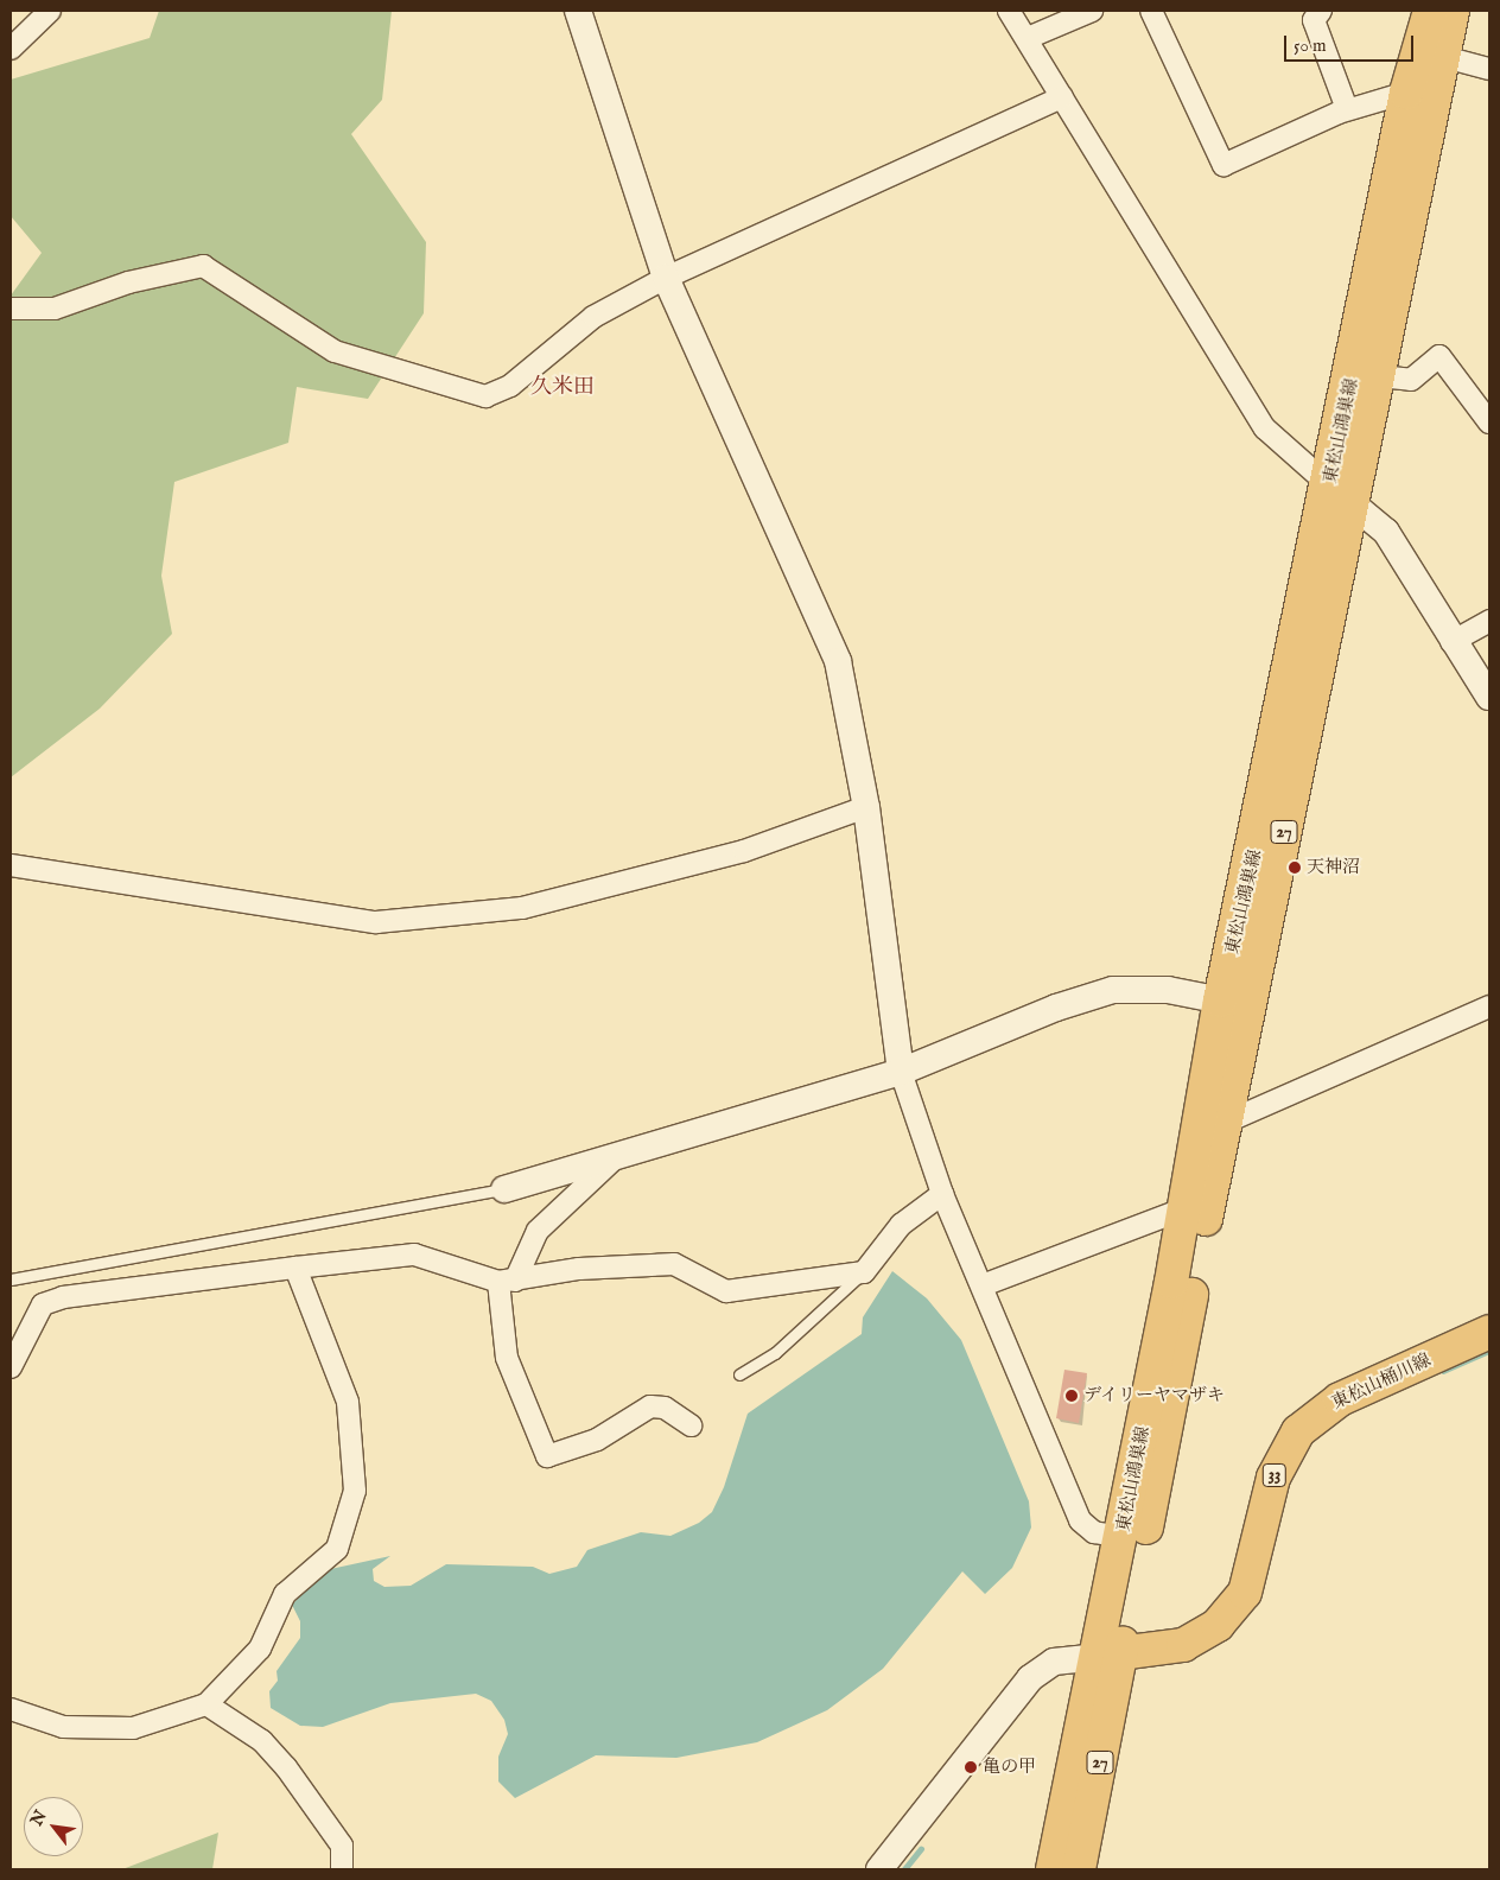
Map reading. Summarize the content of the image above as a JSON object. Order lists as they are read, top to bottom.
{
  "streets": {
    "main road": [
      "東松山鴻巣線",
      "27",
      "東松山桶川線",
      "33"
    ]
  },
  "crossings": [
    ["東松山鴻巣線", "27"],
    ["東松山鴻巣線", "東松山桶川線"],
    ["27", "東松山桶川線"]
  ],
  "districts": ["久米田"],
  "places": ["天神沼", "デイリーヤマザキ", "亀の甲"],
  "scale_bar": "50 m",
  "north": "top left"
}
